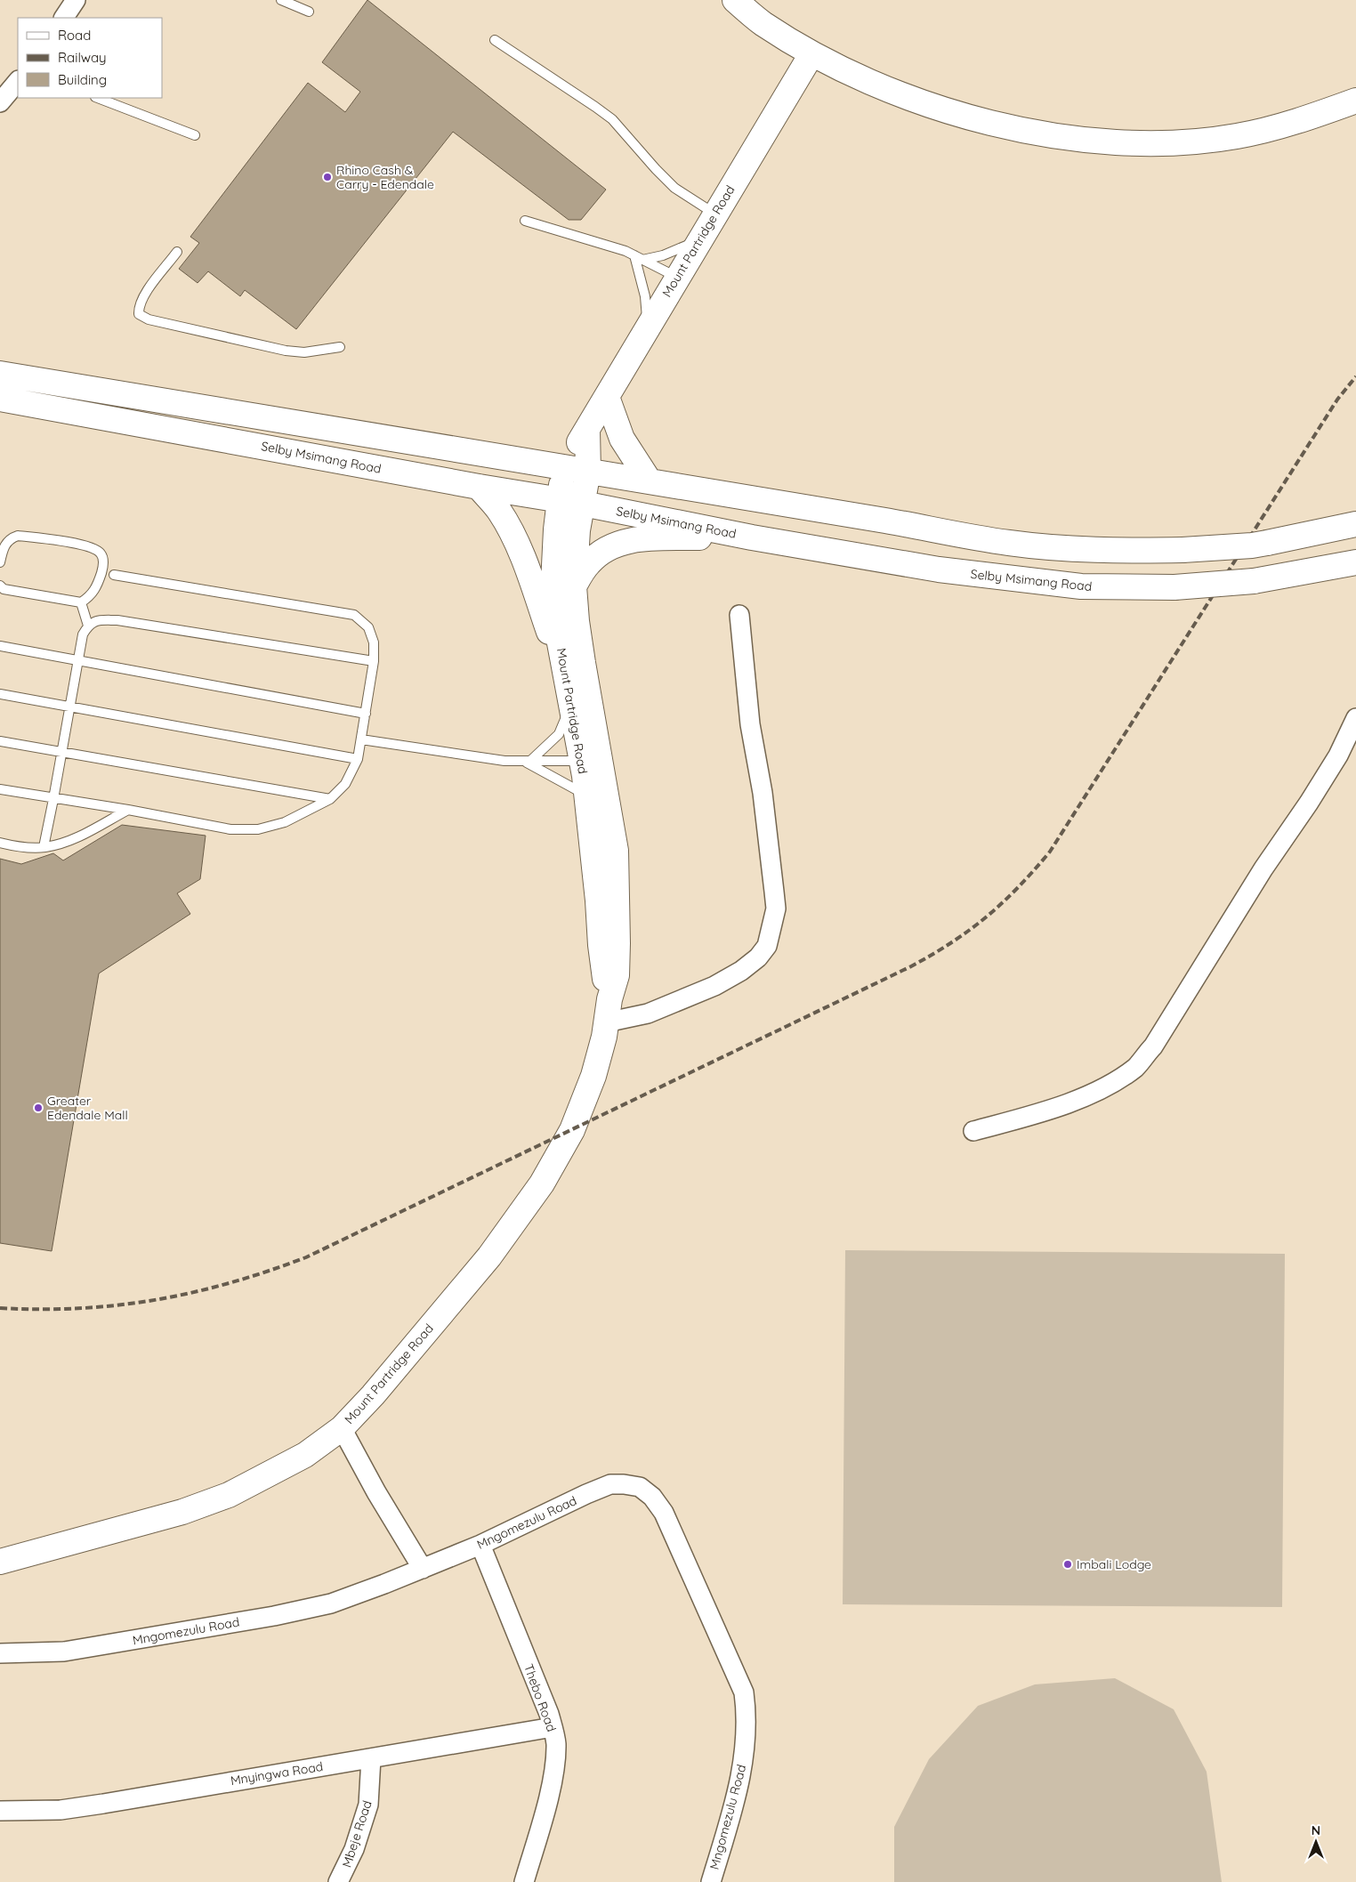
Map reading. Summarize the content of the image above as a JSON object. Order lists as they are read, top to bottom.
{
  "streets": {
    "main road": ["Mount Partridge Road", "Selby Msimang Road"],
    "street": [
      "Mngomezulu Road",
      "Thebo Road",
      "Mnyingwa Road",
      "Mbeje Road"
    ]
  },
  "crossings": [
    ["Mount Partridge Road", "Selby Msimang Road"],
    ["Mngomezulu Road", "Thebo Road"],
    ["Thebo Road", "Mnyingwa Road"],
    ["Mnyingwa Road", "Mbeje Road"]
  ],
  "places": ["Rhino Cash & Carry - Edendale", "Greater Edendale Mall", "Imbali Lodge"],
  "legend": ["Road", "Railway", "Building"],
  "north": "top"
}
